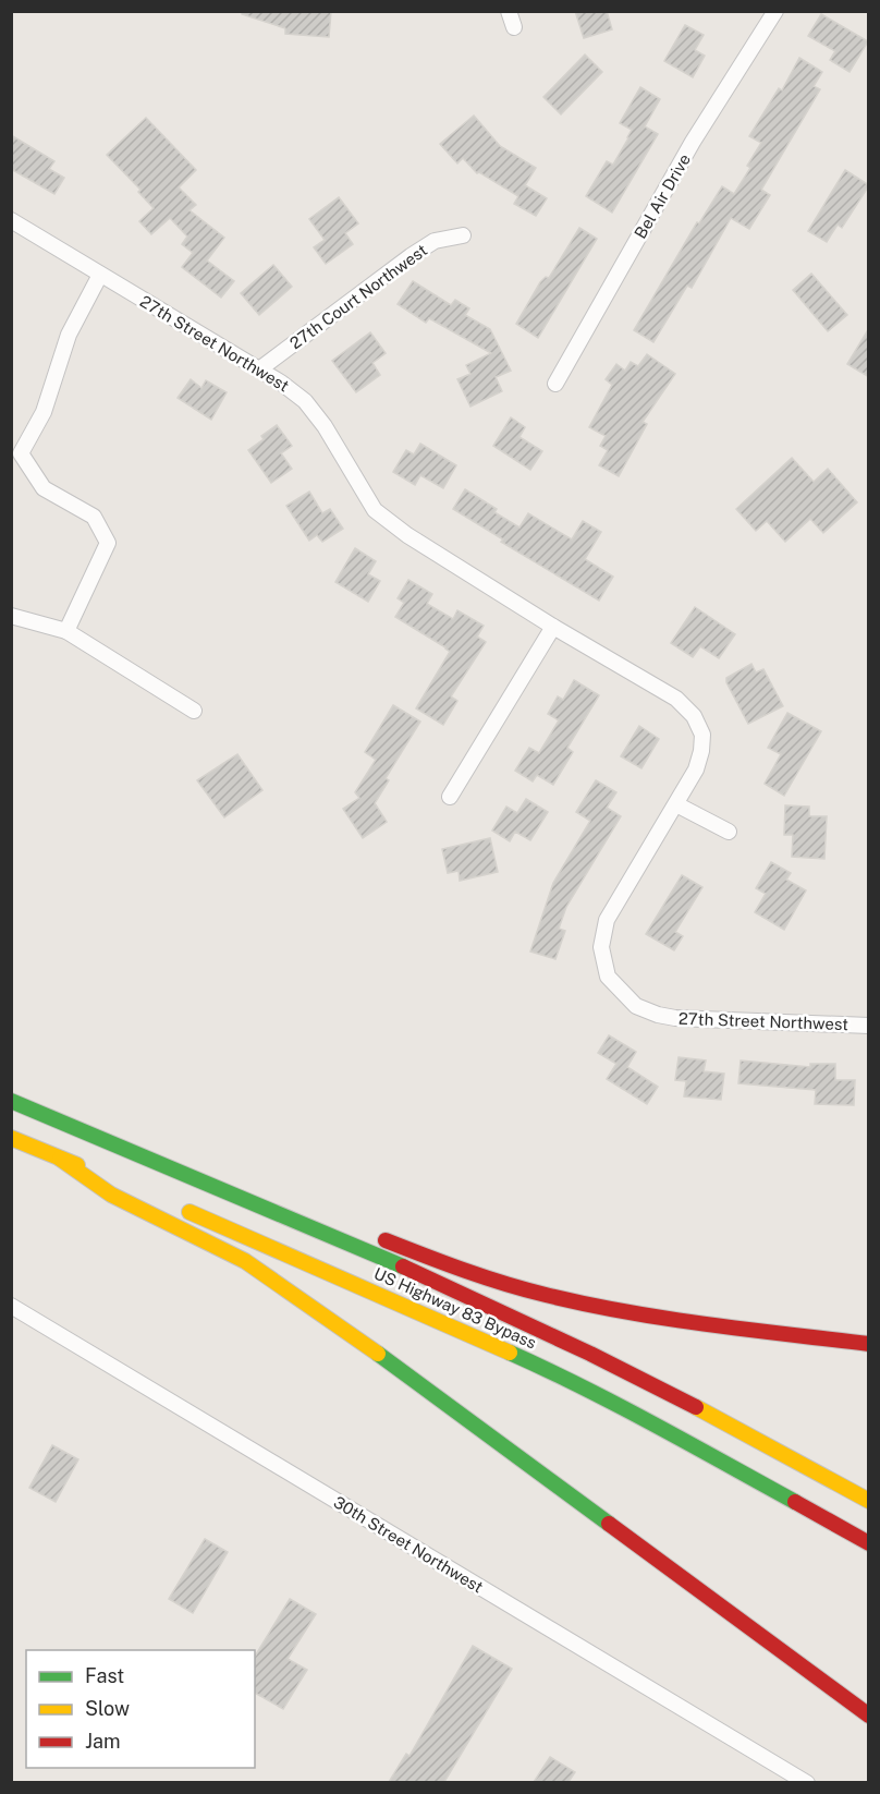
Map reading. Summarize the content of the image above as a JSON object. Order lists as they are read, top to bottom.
{
  "streets": {
    "highway": ["US Highway 83 Bypass"],
    "street": [
      "Bel Air Drive",
      "27th Court Northwest",
      "27th Street Northwest",
      "30th Street Northwest"
    ]
  },
  "crossings": [
    ["27th Court Northwest", "27th Street Northwest"]
  ],
  "legend": ["Fast", "Slow", "Jam"]
}
